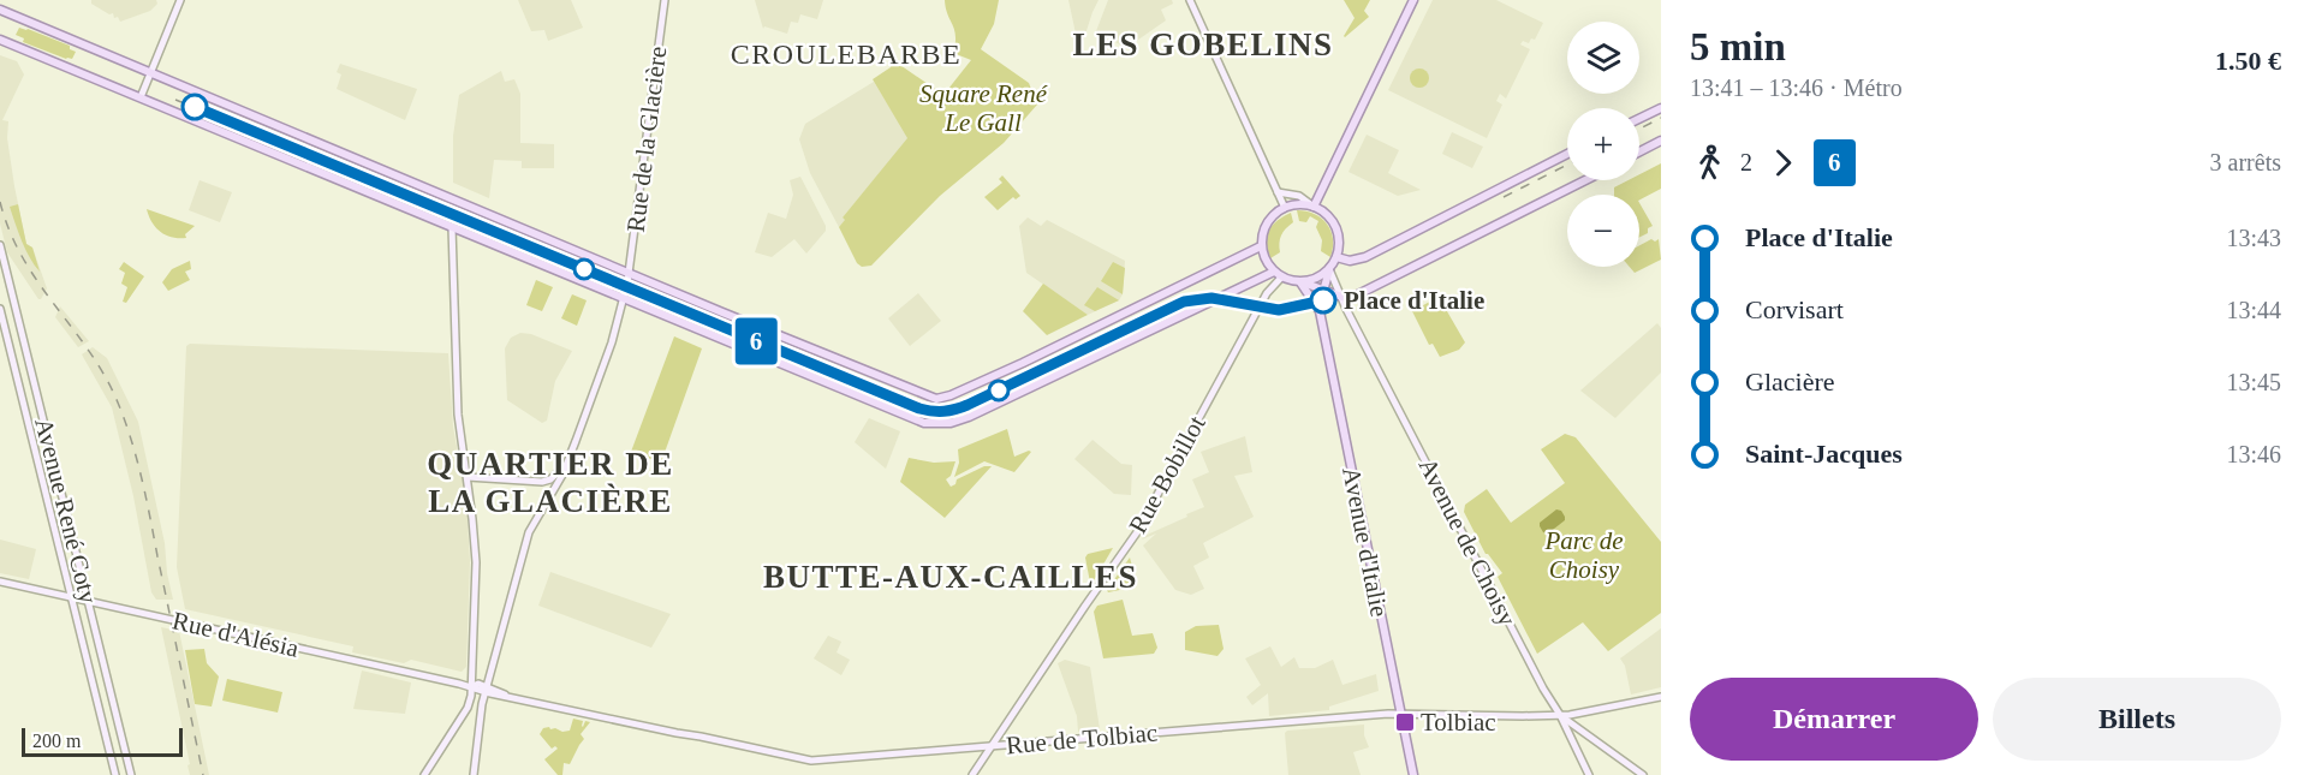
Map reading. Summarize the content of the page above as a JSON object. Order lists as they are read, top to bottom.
{
  "streets": {
    "main road": ["Avenue d'Italie"],
    "street": [
      "Rue de la Glacière",
      "Rue Bobillot",
      "Avenue René Coty",
      "Avenue de Choisy",
      "Rue d'Alésia",
      "Rue de Tolbiac"
    ]
  },
  "crossings": [
    ["Rue de la Glacière", "Rue d'Alésia"],
    ["Rue de la Glacière", "Rue de Tolbiac"],
    ["Rue Bobillot", "Avenue d'Italie"],
    ["Rue Bobillot", "Avenue de Choisy"],
    ["Rue Bobillot", "Rue de Tolbiac"],
    ["Avenue René Coty", "Rue d'Alésia"],
    ["Avenue d'Italie", "Avenue de Choisy"],
    ["Avenue d'Italie", "Rue de Tolbiac"],
    ["Avenue de Choisy", "Rue de Tolbiac"],
    ["Rue d'Alésia", "Rue de Tolbiac"]
  ],
  "districts": [
    "LES GOBELINS",
    "CROULEBARBE",
    "QUARTIER DE LA GLACIÈRE",
    "BUTTE-AUX-CAILLES"
  ],
  "parks": ["Square René Le Gall", "Parc de Choisy"],
  "places": {
    "other": ["Place d'Italie"],
    "transit": ["Tolbiac"]
  },
  "lines": ["metro line 6"],
  "scale_bar": "200 m",
  "page": {
    "on_map": "6",
    "heading": ["5 min", "13:41 – 13:46 · Métro", "1.50 €"],
    "map_buttons": ["+", "−"],
    "legs": ["2", "6", "3 arrêts"],
    "list": [
      {
        "name": "Place d'Italie",
        "value": "13:43"
      },
      {
        "name": "Corvisart",
        "value": "13:44"
      },
      {
        "name": "Glacière",
        "value": "13:45"
      },
      {
        "name": "Saint-Jacques",
        "value": "13:46"
      }
    ],
    "buttons": ["Démarrer", "Billets"],
    "scale": "200 m"
  }
}
